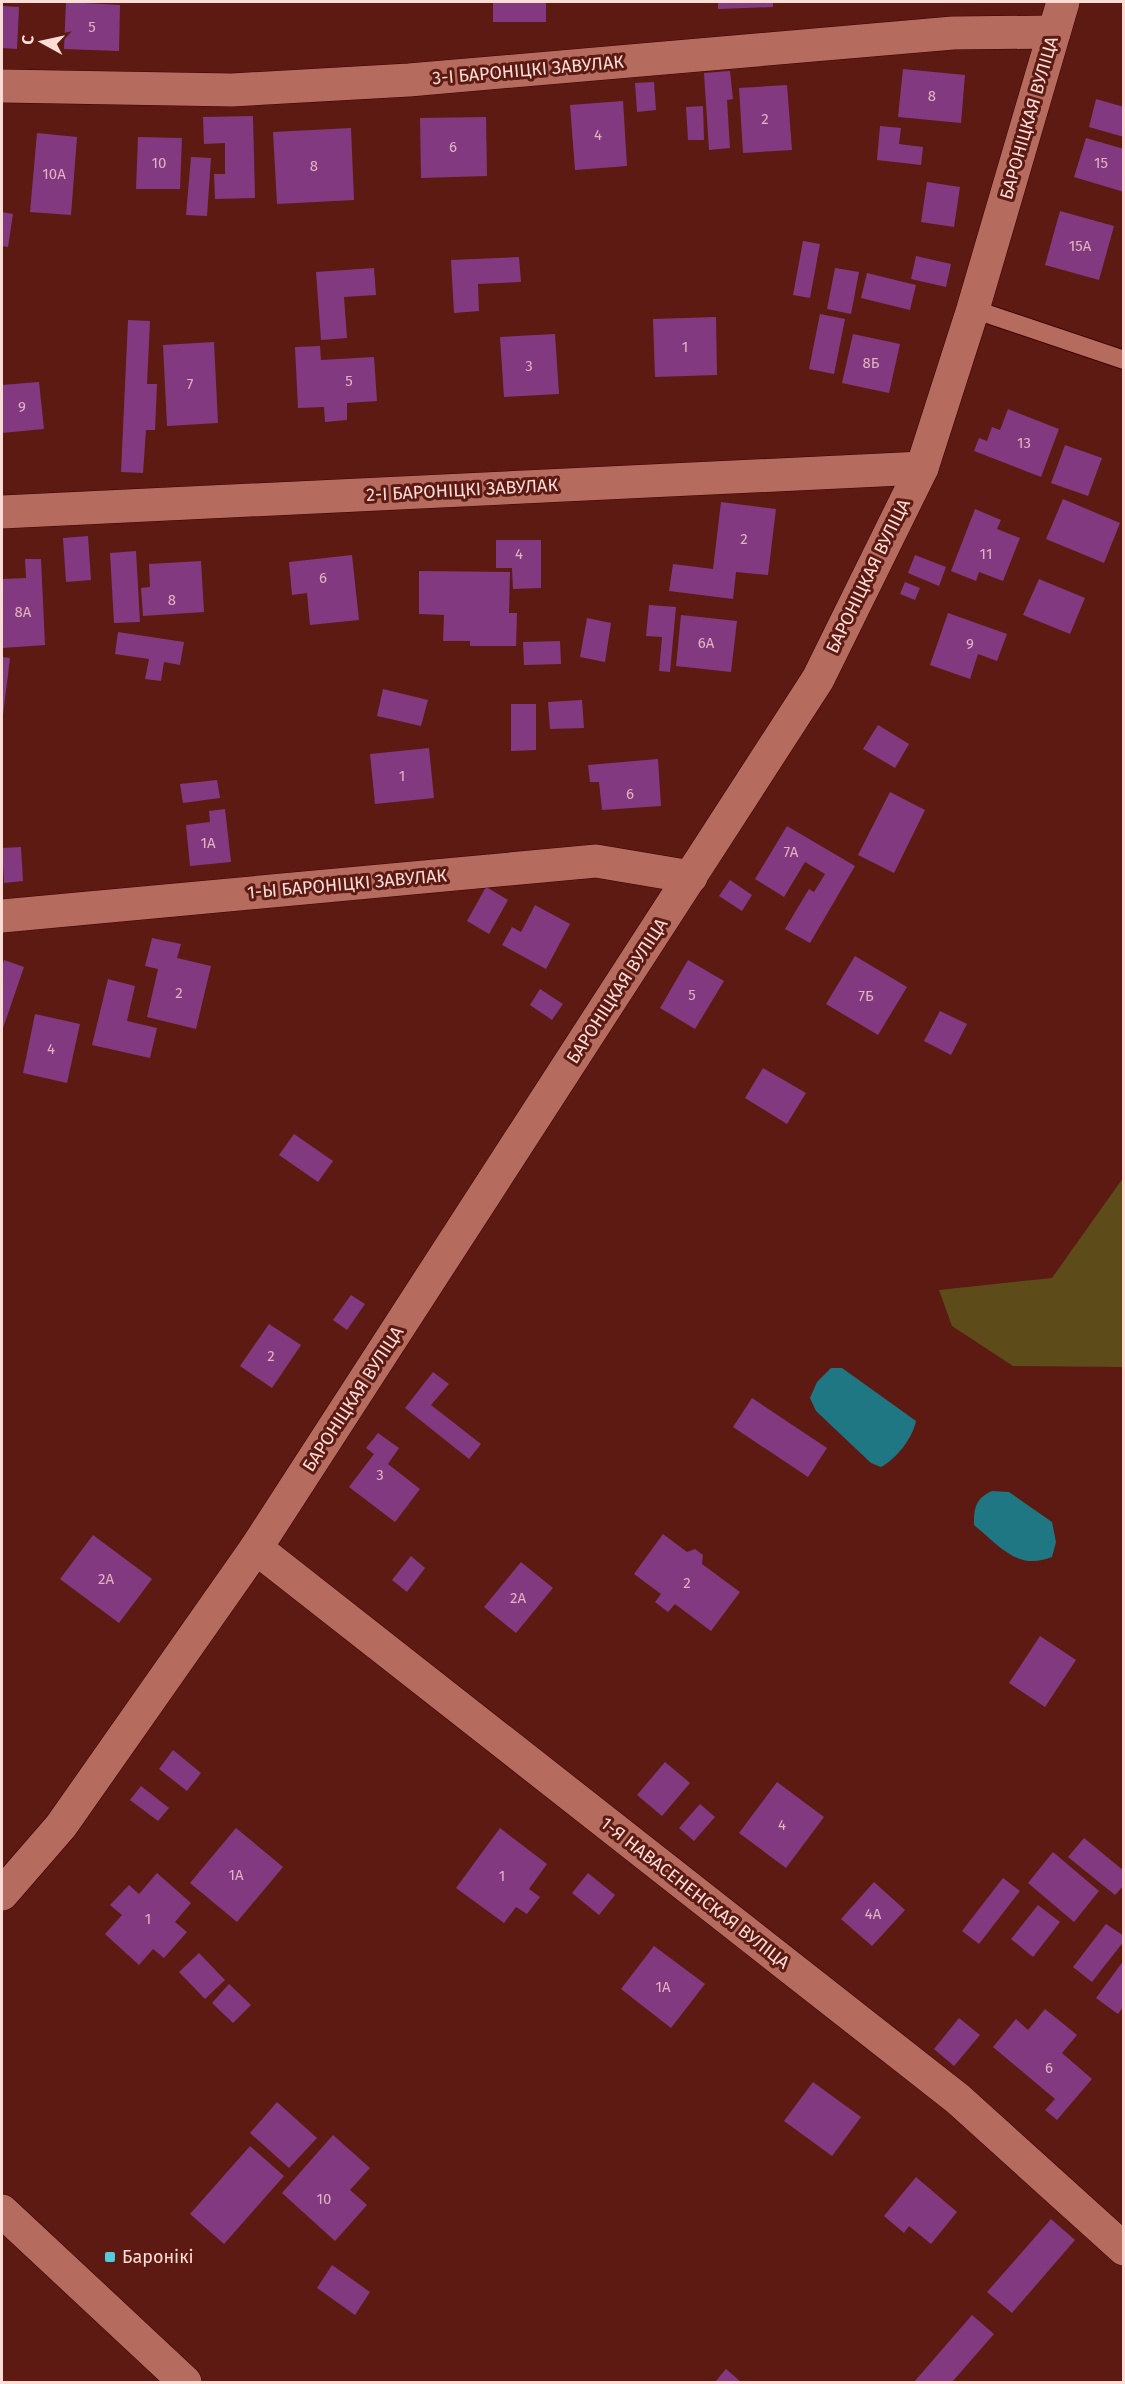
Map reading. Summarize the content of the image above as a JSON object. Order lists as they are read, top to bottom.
{
  "streets": {
    "street": [
      "3-І БАРОНІЦКІ ЗАВУЛАК",
      "БАРОНІЦКАЯ ВУЛІЦА",
      "2-І БАРОНІЦКІ ЗАВУЛАК",
      "1-Ы БАРОНІЦКІ ЗАВУЛАК",
      "1-Я НАВАСЕНЕНСКАЯ ВУЛІЦА"
    ]
  },
  "crossings": [
    ["3-І БАРОНІЦКІ ЗАВУЛАК", "БАРОНІЦКАЯ ВУЛІЦА"],
    ["БАРОНІЦКАЯ ВУЛІЦА", "2-І БАРОНІЦКІ ЗАВУЛАК"],
    ["БАРОНІЦКАЯ ВУЛІЦА", "1-Ы БАРОНІЦКІ ЗАВУЛАК"],
    ["БАРОНІЦКАЯ ВУЛІЦА", "1-Я НАВАСЕНЕНСКАЯ ВУЛІЦА"]
  ],
  "places": {
    "transit": ["Баронікі"]
  },
  "house_numbers": [
    "5",
    "8",
    "2",
    "4",
    "6",
    "10",
    "15",
    "8",
    "10А",
    "15А",
    "1",
    "8Б",
    "3",
    "5",
    "7",
    "9",
    "13",
    "2",
    "4",
    "11",
    "6",
    "8",
    "8А",
    "6А",
    "9",
    "1",
    "6",
    "1А",
    "7А",
    "2",
    "5",
    "7Б",
    "4",
    "2",
    "3",
    "2А",
    "2",
    "2А",
    "4",
    "1А",
    "1",
    "4А",
    "1",
    "1А",
    "6",
    "10"
  ],
  "north": "left"
}
